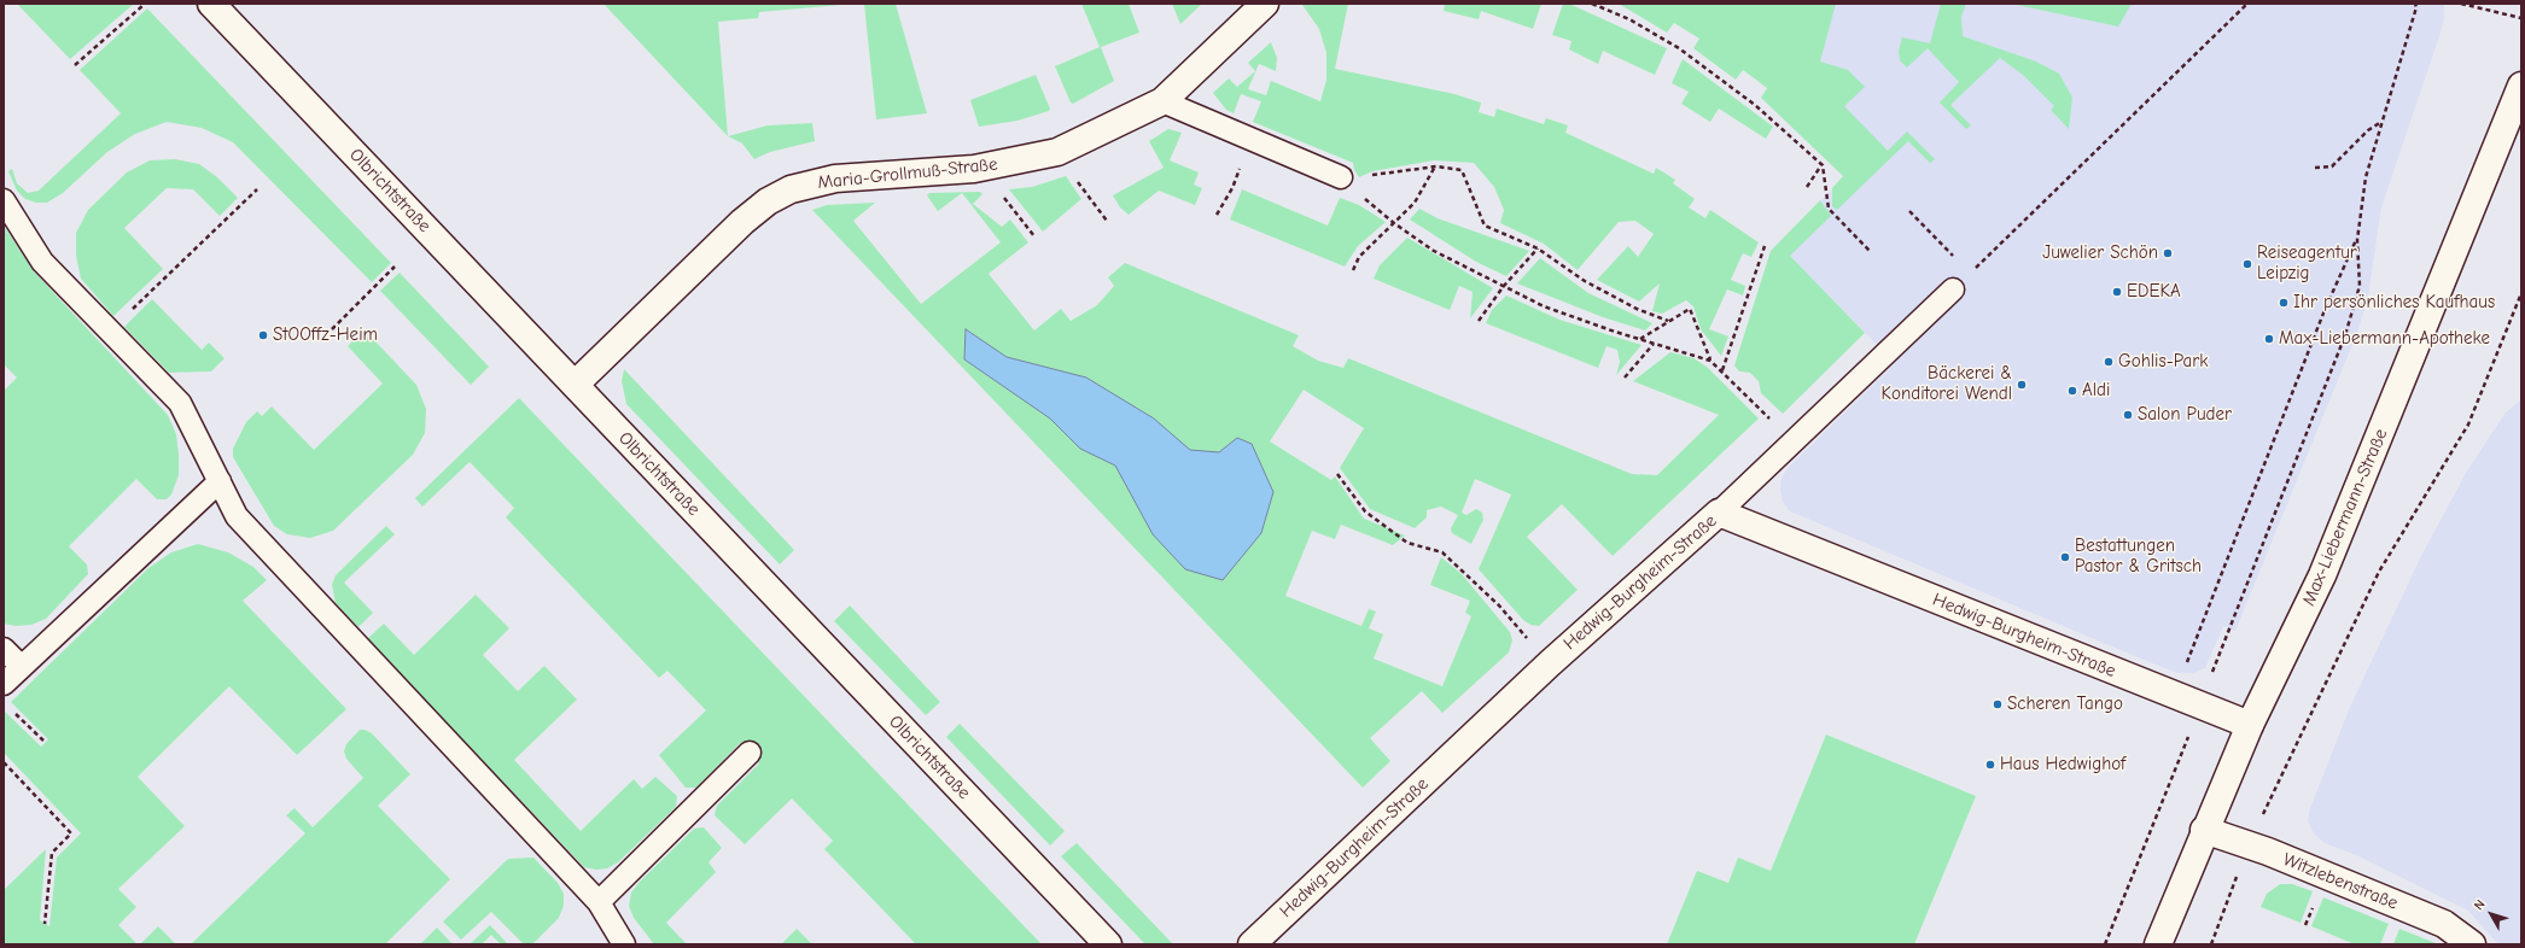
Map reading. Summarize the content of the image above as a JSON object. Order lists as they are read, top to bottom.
{
  "streets": {
    "street": [
      "Maria-Grollmuß-Straße",
      "Olbrichtstraße",
      "Max-Liebermann-Straße",
      "Hedwig-Burgheim-Straße",
      "Witzlebenstraße"
    ]
  },
  "crossings": [
    ["Maria-Grollmuß-Straße", "Olbrichtstraße"],
    ["Max-Liebermann-Straße", "Hedwig-Burgheim-Straße"],
    ["Max-Liebermann-Straße", "Witzlebenstraße"]
  ],
  "places": [
    "Juwelier Schön",
    "Reiseagentur Leipzig",
    "EDEKA",
    "Ihr persönliches Kaufhaus",
    "StOOffz-Heim",
    "Max-Liebermann-Apotheke",
    "Gohlis-Park",
    "Bäckerei & Konditorei Wendl",
    "Aldi",
    "Salon Puder",
    "Bestattungen Pastor & Gritsch",
    "Scheren Tango",
    "Haus Hedwighof"
  ],
  "north": "top left"
}
